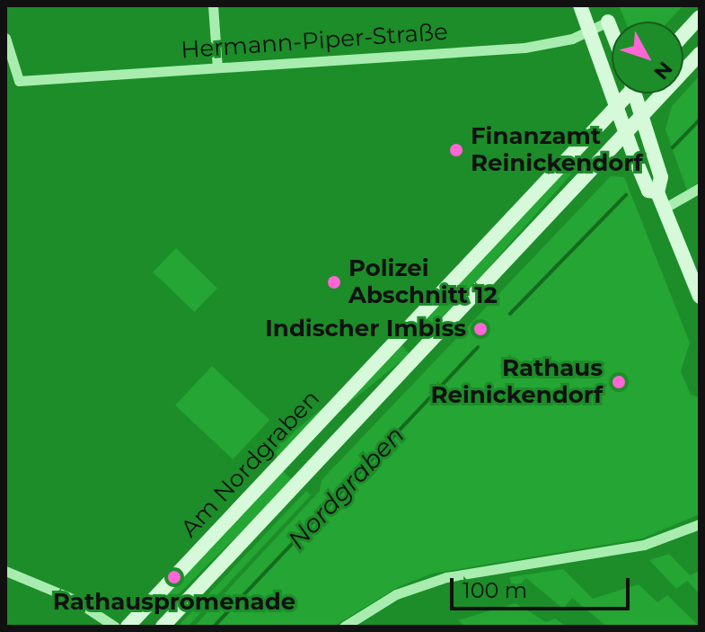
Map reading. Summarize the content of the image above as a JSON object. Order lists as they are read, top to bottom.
{
  "streets": {
    "main road": ["Am Nordgraben"],
    "street": ["Hermann-Piper-Straße"]
  },
  "water": ["Nordgraben"],
  "places": [
    "Finanzamt Reinickendorf",
    "Polizei Abschnitt 12",
    "Indischer Imbiss",
    "Rathaus Reinickendorf",
    "Rathauspromenade"
  ],
  "scale_bar": "100 m",
  "north": "bottom right"
}
